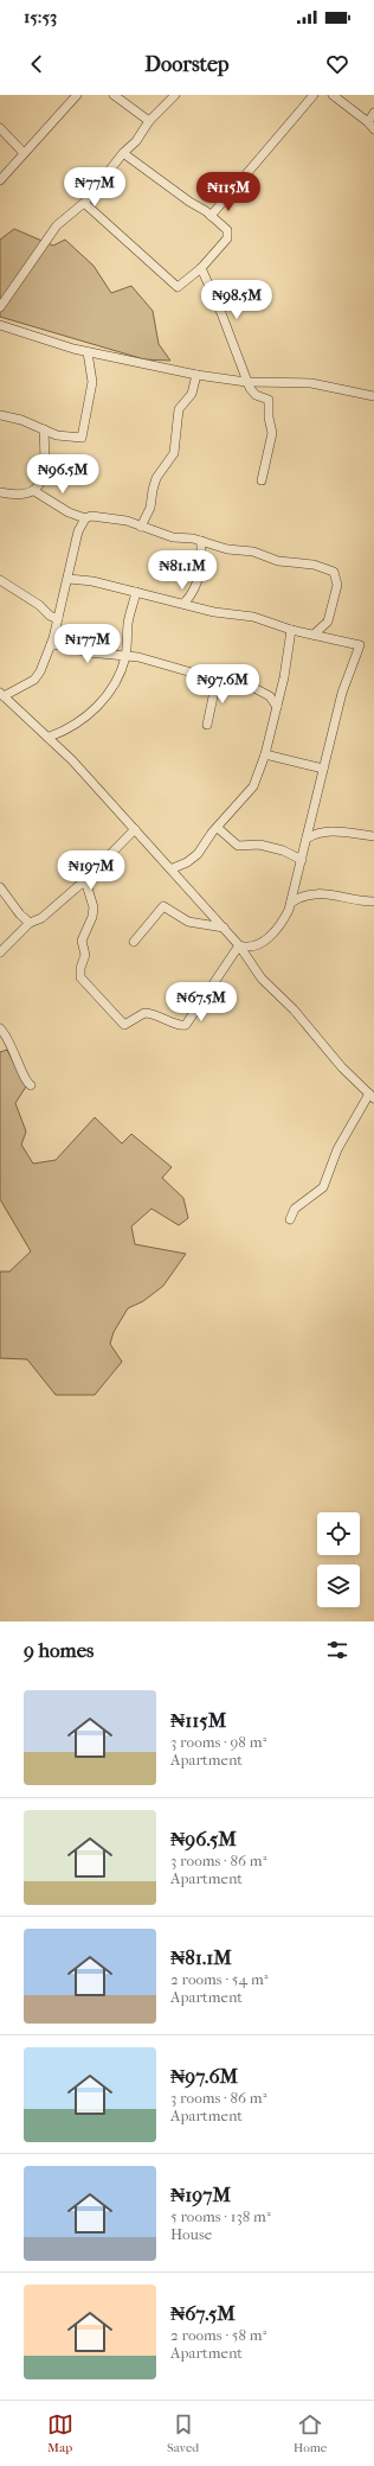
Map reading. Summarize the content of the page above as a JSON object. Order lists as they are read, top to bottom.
{
  "page": {
    "status": "15:53",
    "header": "Doorstep",
    "price": [
      "₦77M",
      "₦115M",
      "₦98.5M",
      "₦96.5M",
      "₦81.1M",
      "₦177M",
      "₦97.6M",
      "₦197M",
      "₦67.5M"
    ],
    "heading": "9 homes",
    "list": [
      {
        "name": "₦115M",
        "note": "3 rooms · 98 m² · Apartment"
      },
      {
        "name": "₦96.5M",
        "note": "3 rooms · 86 m² · Apartment"
      },
      {
        "name": "₦81.1M",
        "note": "2 rooms · 54 m² · Apartment"
      },
      {
        "name": "₦97.6M",
        "note": "3 rooms · 86 m² · Apartment"
      },
      {
        "name": "₦197M",
        "note": "5 rooms · 138 m² · House"
      },
      {
        "name": "₦67.5M",
        "note": "2 rooms · 58 m² · Apartment"
      }
    ],
    "tabs": ["Map", "Saved", "Home"]
  }
}
